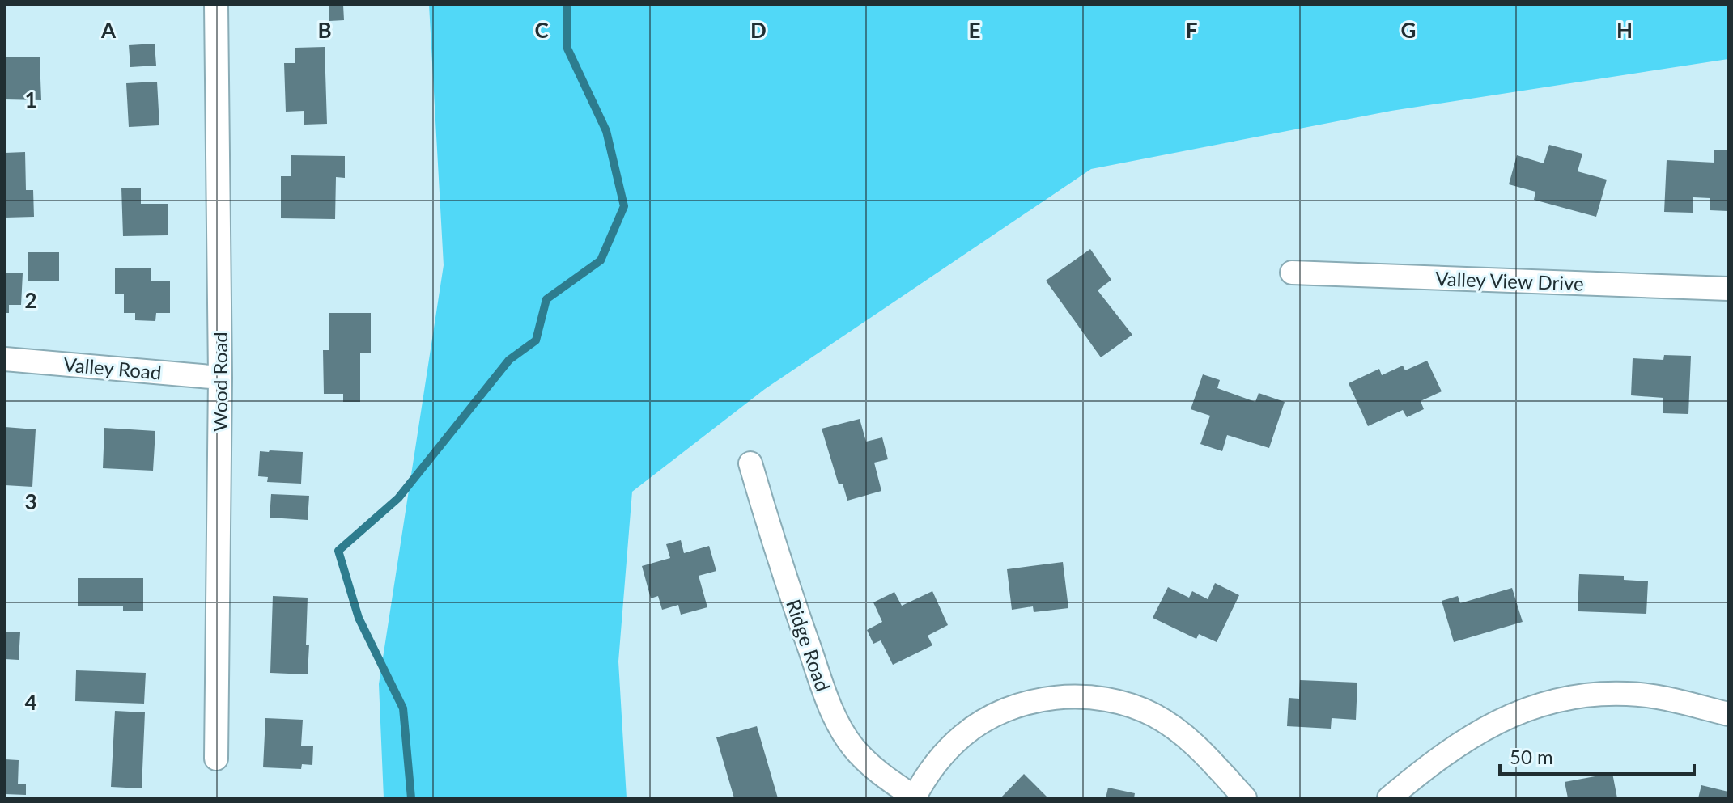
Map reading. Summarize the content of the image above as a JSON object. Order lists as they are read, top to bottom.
{
  "streets": {
    "street": [
      "Valley View Drive",
      "Valley Road",
      "Wood Road",
      "Ridge Road"
    ]
  },
  "crossings": [
    ["Valley Road", "Wood Road"]
  ],
  "scale_bar": "50 m",
  "grid": {
    "columns": [
      "A",
      "B",
      "C",
      "D",
      "E",
      "F",
      "G",
      "H"
    ],
    "rows": [
      "1",
      "2",
      "3",
      "4"
    ]
  }
}
